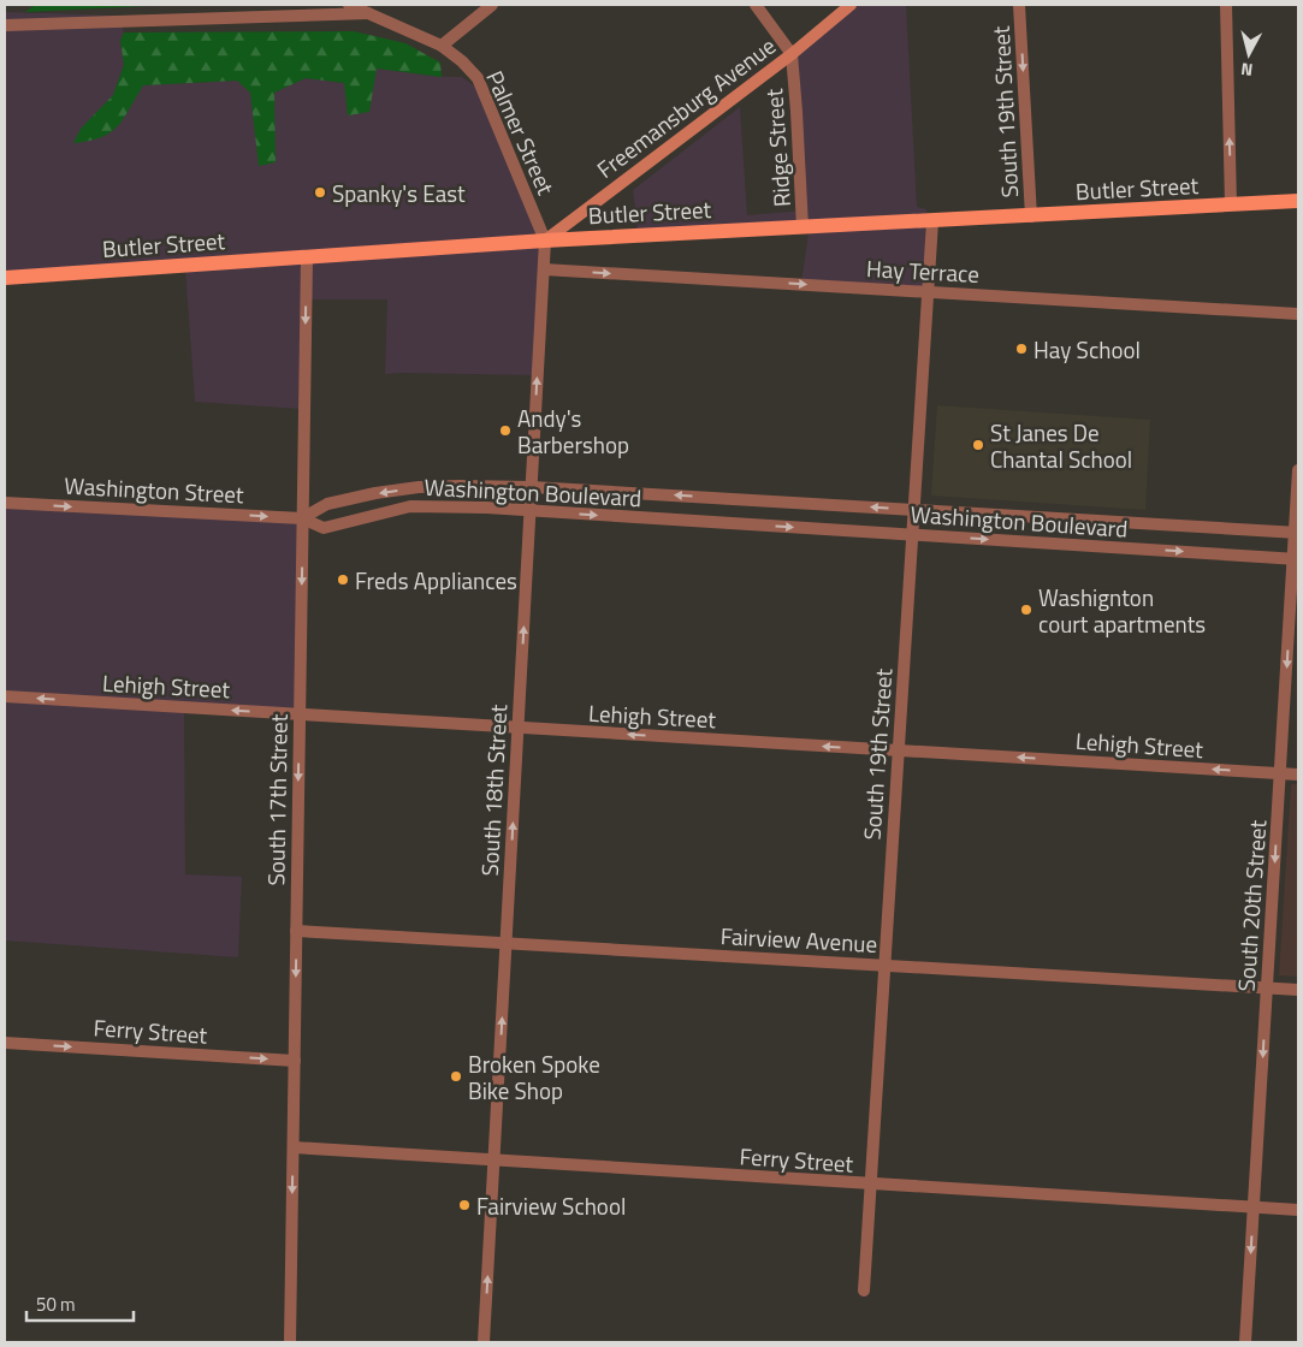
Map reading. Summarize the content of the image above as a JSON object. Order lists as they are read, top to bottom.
{
  "streets": {
    "main road": ["Freemansburg Avenue", "Butler Street"],
    "street": [
      "South 19th Street",
      "Palmer Street",
      "Ridge Street",
      "Hay Terrace",
      "Washington Street",
      "Washington Boulevard",
      "Lehigh Street",
      "South 18th Street",
      "South 17th Street",
      "South 20th Street",
      "Fairview Avenue",
      "Ferry Street"
    ]
  },
  "crossings": [
    ["Freemansburg Avenue", "Palmer Street"],
    ["Freemansburg Avenue", "Ridge Street"],
    ["Freemansburg Avenue", "Butler Street"],
    ["Freemansburg Avenue", "South 18th Street"],
    ["South 19th Street", "Butler Street"],
    ["South 19th Street", "Hay Terrace"],
    ["South 19th Street", "Washington Boulevard"],
    ["South 19th Street", "Lehigh Street"],
    ["South 19th Street", "Fairview Avenue"],
    ["South 19th Street", "Ferry Street"],
    ["Palmer Street", "Butler Street"],
    ["Palmer Street", "South 18th Street"],
    ["Ridge Street", "Butler Street"],
    ["Butler Street", "South 18th Street"],
    ["Butler Street", "South 17th Street"],
    ["Hay Terrace", "South 18th Street"],
    ["Washington Street", "Washington Boulevard"],
    ["Washington Street", "South 17th Street"],
    ["Washington Boulevard", "South 18th Street"],
    ["Washington Boulevard", "South 17th Street"],
    ["Washington Boulevard", "South 20th Street"],
    ["Lehigh Street", "South 18th Street"],
    ["Lehigh Street", "South 17th Street"],
    ["Lehigh Street", "South 20th Street"],
    ["South 18th Street", "Fairview Avenue"],
    ["South 18th Street", "Ferry Street"],
    ["South 17th Street", "Fairview Avenue"],
    ["South 17th Street", "Ferry Street"],
    ["South 20th Street", "Fairview Avenue"],
    ["South 20th Street", "Ferry Street"]
  ],
  "one_way": [
    "Hay Terrace",
    "Washington Street",
    "Lehigh Street",
    "South 18th Street",
    "South 17th Street",
    "South 20th Street"
  ],
  "places": [
    "Spanky's East",
    "Hay School",
    "Andy's Barbershop",
    "St Janes De Chantal School",
    "Freds Appliances",
    "Washignton court apartments",
    "Broken Spoke Bike Shop",
    "Fairview School"
  ],
  "scale_bar": "50 m",
  "north": "bottom"
}
